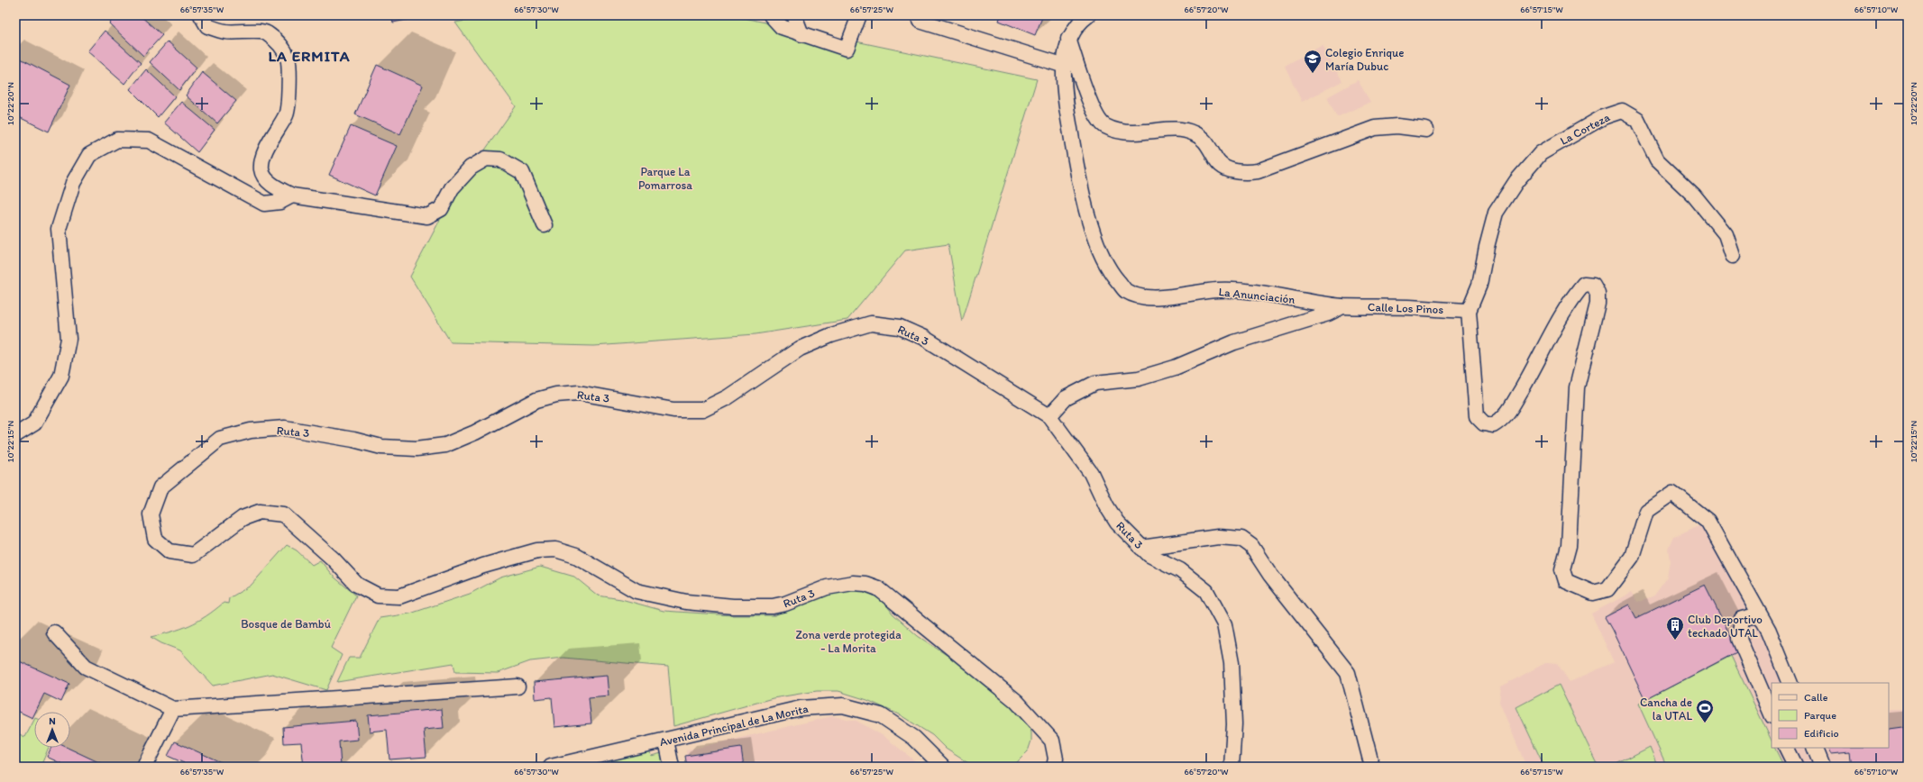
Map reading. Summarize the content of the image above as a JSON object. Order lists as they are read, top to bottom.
{
  "streets": {
    "street": [
      "La Corteza",
      "La Anunciación",
      "Calle Los Pinos",
      "Ruta 3",
      "Avenida Principal de La Morita"
    ]
  },
  "crossings": [
    ["La Corteza", "Calle Los Pinos"],
    ["La Anunciación", "Calle Los Pinos"]
  ],
  "districts": ["LA ERMITA"],
  "parks": ["Parque La Pomarrosa", "Bosque de Bambú", "Zona verde protegida - La Morita"],
  "places": {
    "school or university": ["Colegio Enrique María Dubuc"],
    "building": ["Club Deportivo techado UTAL"],
    "sports": ["Cancha de la UTAL"]
  },
  "legend": ["Calle", "Parque", "Edificio"],
  "north": "top",
  "coordinates": [
    "66°57'35\"W",
    "66°57'30\"W",
    "66°57'25\"W",
    "66°57'20\"W",
    "66°57'15\"W",
    "66°57'10\"W",
    "10°22'20\"N",
    "10°22'15\"N"
  ]
}
